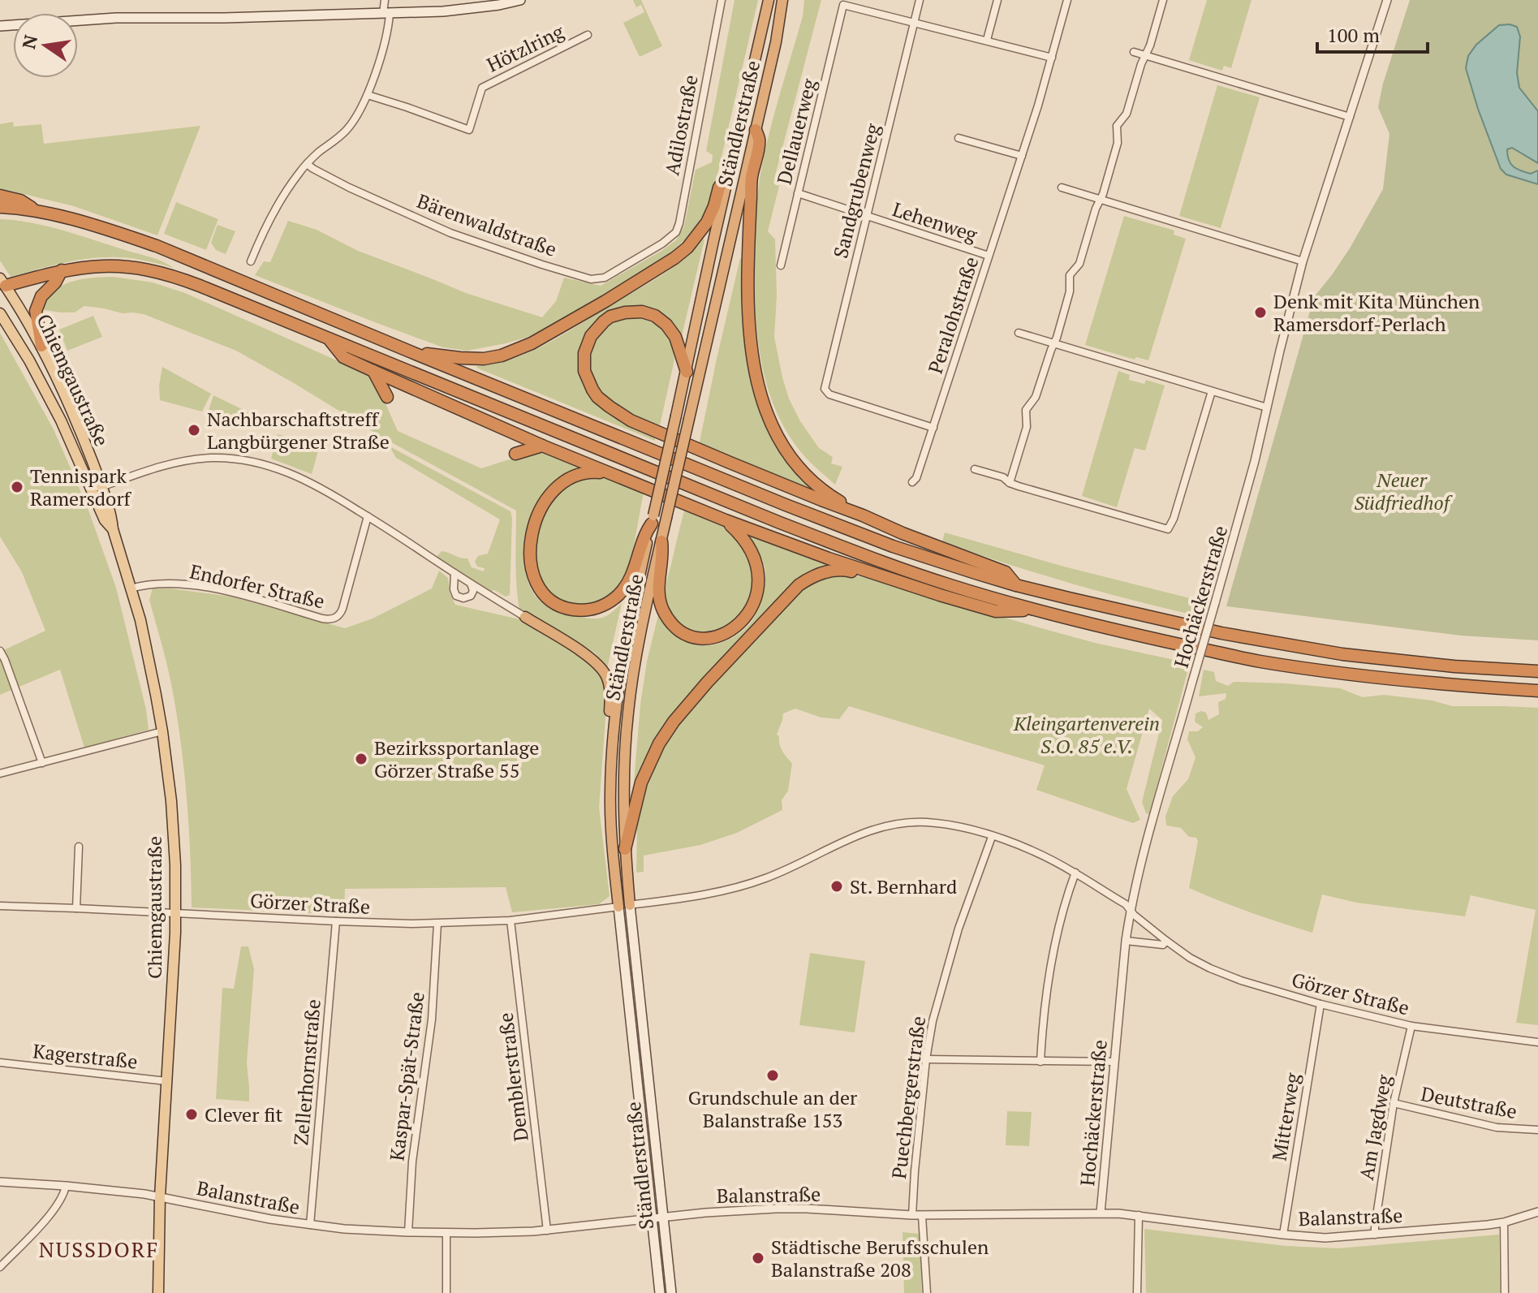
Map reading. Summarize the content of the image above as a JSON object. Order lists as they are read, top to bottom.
{
  "streets": {
    "highway": ["Ständlerstraße"],
    "main road": ["Chiemgaustraße"],
    "street": [
      "Hötzlring",
      "Adilostraße",
      "Dellauerweg",
      "Sandgrubenweg",
      "Lehenweg",
      "Bärenwaldstraße",
      "Peralohstraße",
      "Endorfer Straße",
      "Hochäckerstraße",
      "Görzer Straße",
      "Kagerstraße",
      "Zellerhornstraße",
      "Kaspar-Spät-Straße",
      "Demblerstraße",
      "Puechbergerstraße",
      "Deutstraße",
      "Mitterweg",
      "Am Jagdweg",
      "Balanstraße"
    ]
  },
  "crossings": [
    ["Ständlerstraße", "Görzer Straße"],
    ["Ständlerstraße", "Balanstraße"],
    ["Adilostraße", "Bärenwaldstraße"],
    ["Dellauerweg", "Sandgrubenweg"],
    ["Dellauerweg", "Lehenweg"],
    ["Sandgrubenweg", "Lehenweg"],
    ["Sandgrubenweg", "Peralohstraße"],
    ["Lehenweg", "Peralohstraße"],
    ["Chiemgaustraße", "Endorfer Straße"],
    ["Chiemgaustraße", "Görzer Straße"],
    ["Chiemgaustraße", "Kagerstraße"],
    ["Chiemgaustraße", "Balanstraße"],
    ["Hochäckerstraße", "Görzer Straße"],
    ["Hochäckerstraße", "Balanstraße"],
    ["Görzer Straße", "Zellerhornstraße"],
    ["Görzer Straße", "Kaspar-Spät-Straße"],
    ["Görzer Straße", "Demblerstraße"],
    ["Görzer Straße", "Puechbergerstraße"],
    ["Görzer Straße", "Mitterweg"],
    ["Görzer Straße", "Am Jagdweg"],
    ["Zellerhornstraße", "Balanstraße"],
    ["Kaspar-Spät-Straße", "Balanstraße"],
    ["Demblerstraße", "Balanstraße"],
    ["Puechbergerstraße", "Balanstraße"],
    ["Deutstraße", "Am Jagdweg"],
    ["Mitterweg", "Balanstraße"],
    ["Am Jagdweg", "Balanstraße"]
  ],
  "districts": ["NUSSDORF"],
  "parks": ["Neuer Südfriedhof", "Kleingartenverein S.O. 85 e.V."],
  "places": [
    "Denk mit Kita München Ramersdorf-Perlach",
    "Nachbarschaftstreff Langbürgener Straße",
    "Tennispark Ramersdorf",
    "Bezirkssportanlage Görzer Straße 55",
    "St. Bernhard",
    "Grundschule an der Balanstraße 153",
    "Clever fit",
    "Städtische Berufsschulen Balanstraße 208"
  ],
  "scale_bar": "100 m",
  "north": "left"
}
